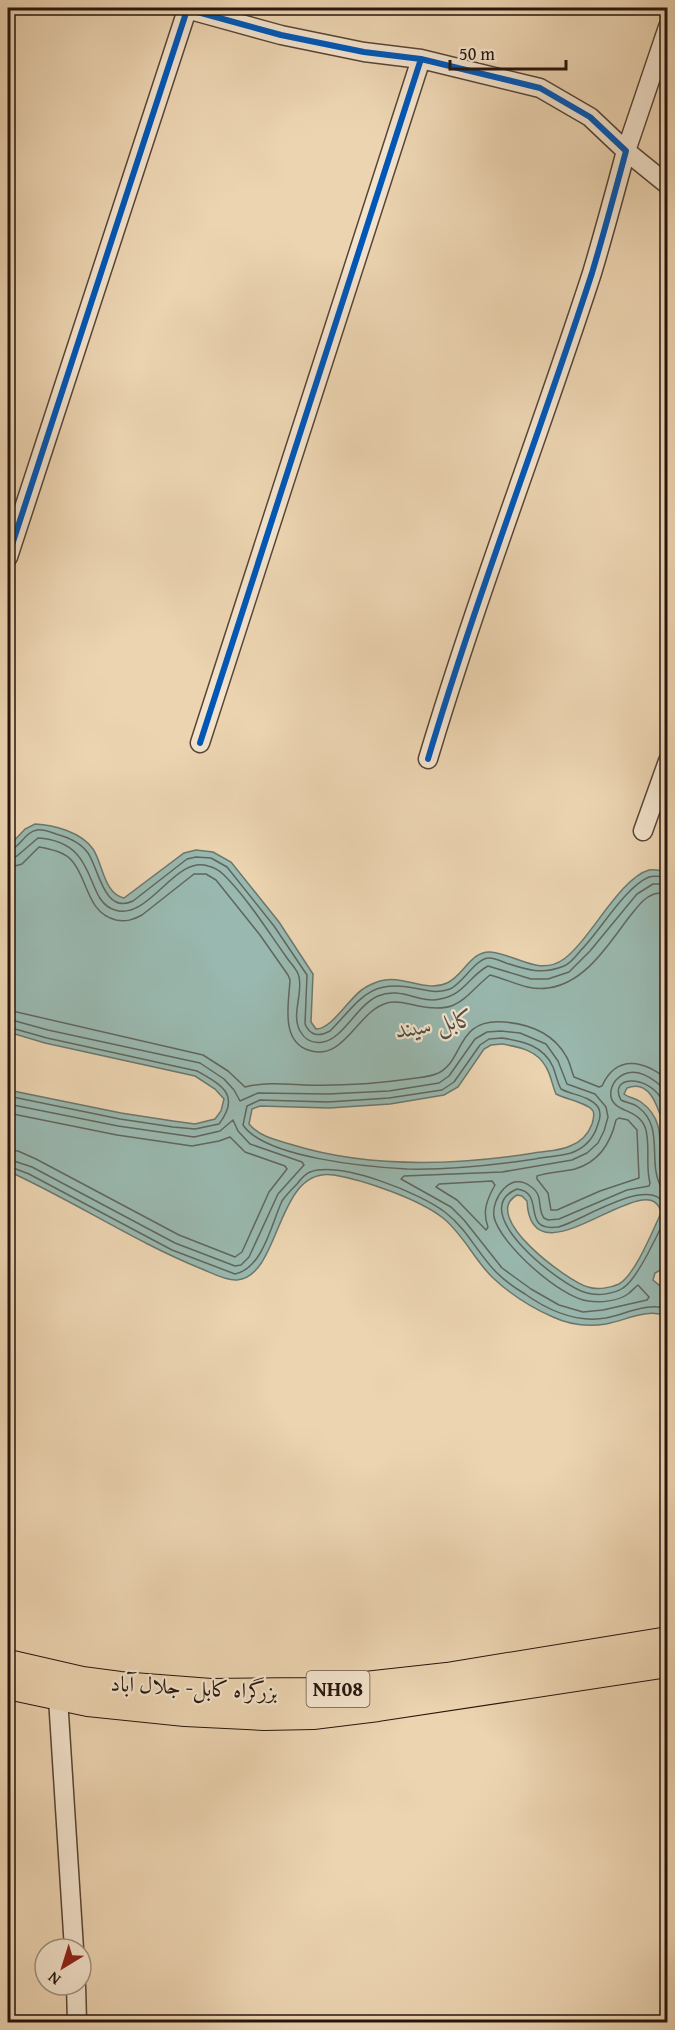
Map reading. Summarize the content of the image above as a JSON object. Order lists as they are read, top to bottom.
{
  "streets": {
    "highway": ["بزرگراه کابل- جلال آباد", "NH08"]
  },
  "water": ["کابل سيند"],
  "scale_bar": "50 m",
  "north": "bottom left"
}
